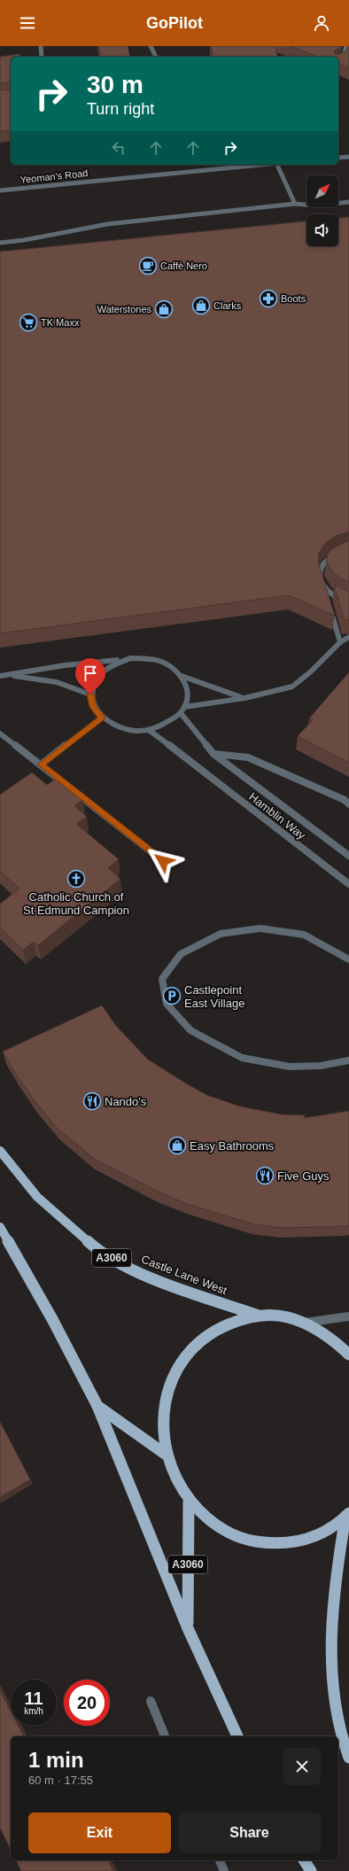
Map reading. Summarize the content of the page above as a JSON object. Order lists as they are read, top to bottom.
{
  "streets": {
    "main road": ["A3060", "Castle Lane West"],
    "street": ["Yeoman's Road", "Hamblin Way"]
  },
  "places": {
    "cafe": ["Caffè Nero"],
    "pharmacy": ["Boots"],
    "shop": ["Clarks", "Waterstones", "Easy Bathrooms"],
    "supermarket": ["TK Maxx"],
    "church": ["Catholic Church of St Edmund Campion"],
    "parking": ["Castlepoint East Village"],
    "restaurant": ["Nando's", "Five Guys"]
  },
  "north": "top right",
  "page": {
    "header": "GoPilot",
    "turn": ["30 m", "Turn right"],
    "speed": "11 km/h",
    "limit": "20",
    "heading": ["1 min", "60 m · 17:55"],
    "buttons": ["Exit", "Share"]
  }
}
